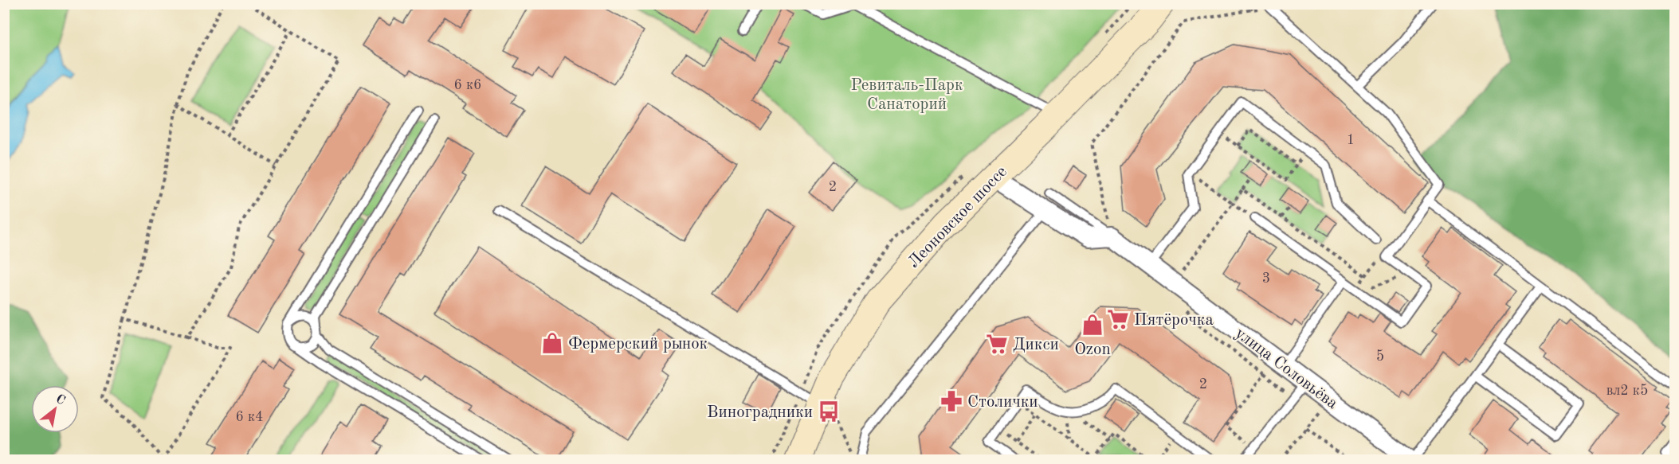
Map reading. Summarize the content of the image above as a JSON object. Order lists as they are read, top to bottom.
{
  "streets": {
    "main road": ["Леоновское шоссе"],
    "street": ["улица Соловьёва"]
  },
  "parks": ["Ревиталь-Парк Санаторий"],
  "places": {
    "supermarket": ["Пятёрочка", "Дикси"],
    "shop": ["Ozon", "Фермерский рынок"],
    "pharmacy": ["Столички"],
    "bus stop": ["Виноградники"]
  },
  "house_numbers": [
    "6 к6",
    "1",
    "2",
    "3",
    "5",
    "2",
    "вл2 к5",
    "6 к4"
  ],
  "north": "top right"
}
